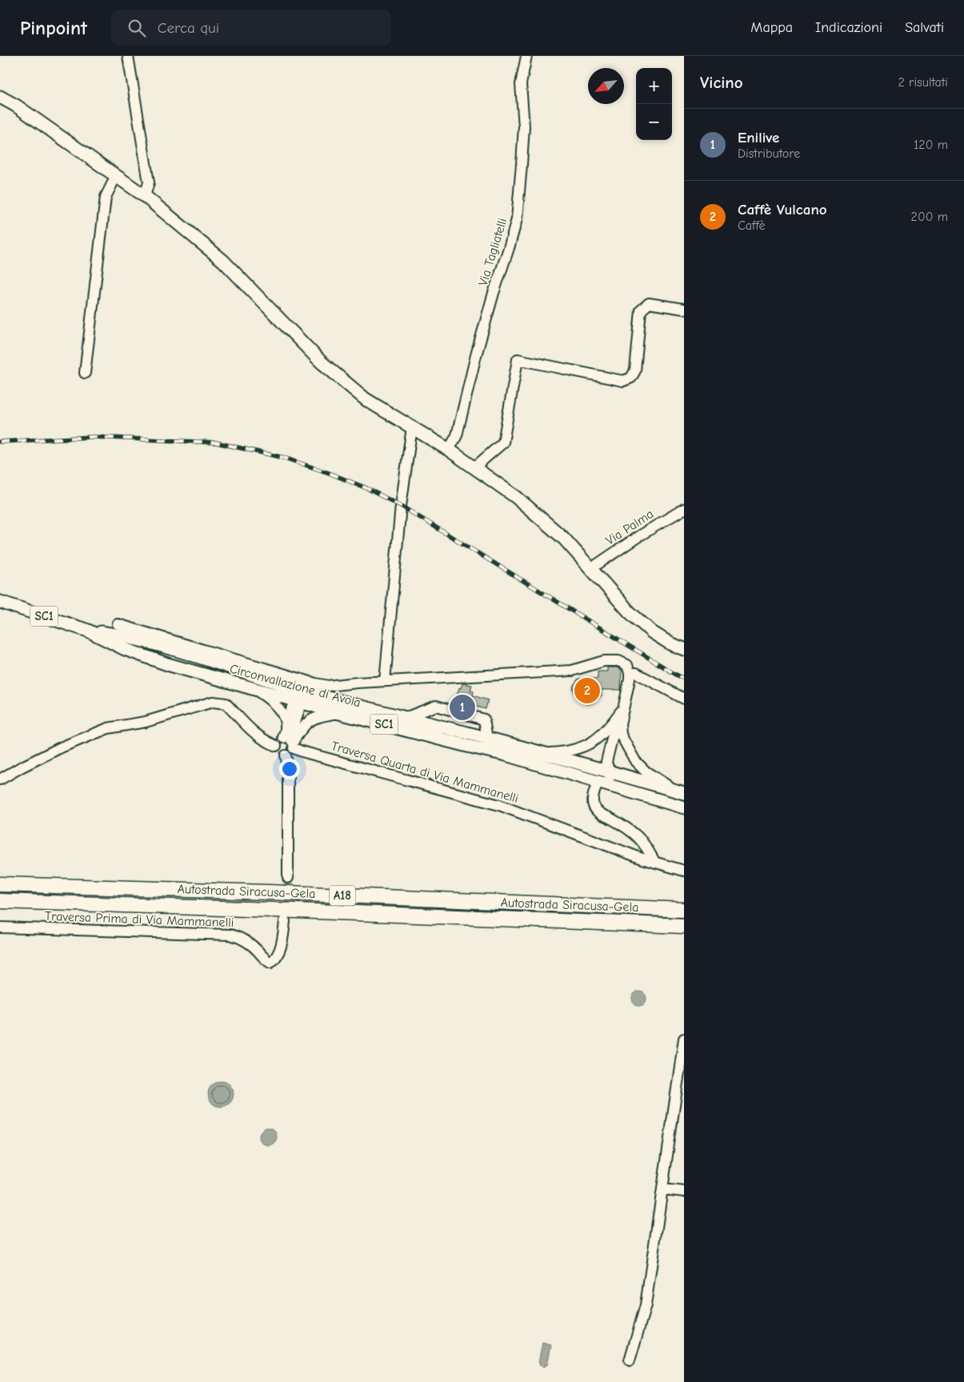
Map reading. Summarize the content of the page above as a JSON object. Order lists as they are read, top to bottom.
{
  "streets": {
    "highway": ["Autostrada Siracusa-Gela", "A18"],
    "main road": ["SC1", "Circonvallazione di Avola"],
    "street": [
      "Via Tagliatelli",
      "Via Palma",
      "Traversa Quarta di Via Mammanelli",
      "Traversa Prima di Via Mammanelli"
    ]
  },
  "north": "bottom left",
  "page": {
    "header": "Pinpoint",
    "search": "Cerca qui",
    "nav": ["Mappa", "Indicazioni", "Salvati"],
    "heading": ["Vicino", "2 risultati"],
    "map_buttons": ["+", "−"],
    "list": [
      {
        "mark": "1",
        "name": "Enilive",
        "note": "Distributore",
        "value": "120 m"
      },
      {
        "mark": "2",
        "name": "Caffè Vulcano",
        "note": "Caffè",
        "value": "200 m"
      }
    ],
    "pins": ["2", "1"]
  }
}
